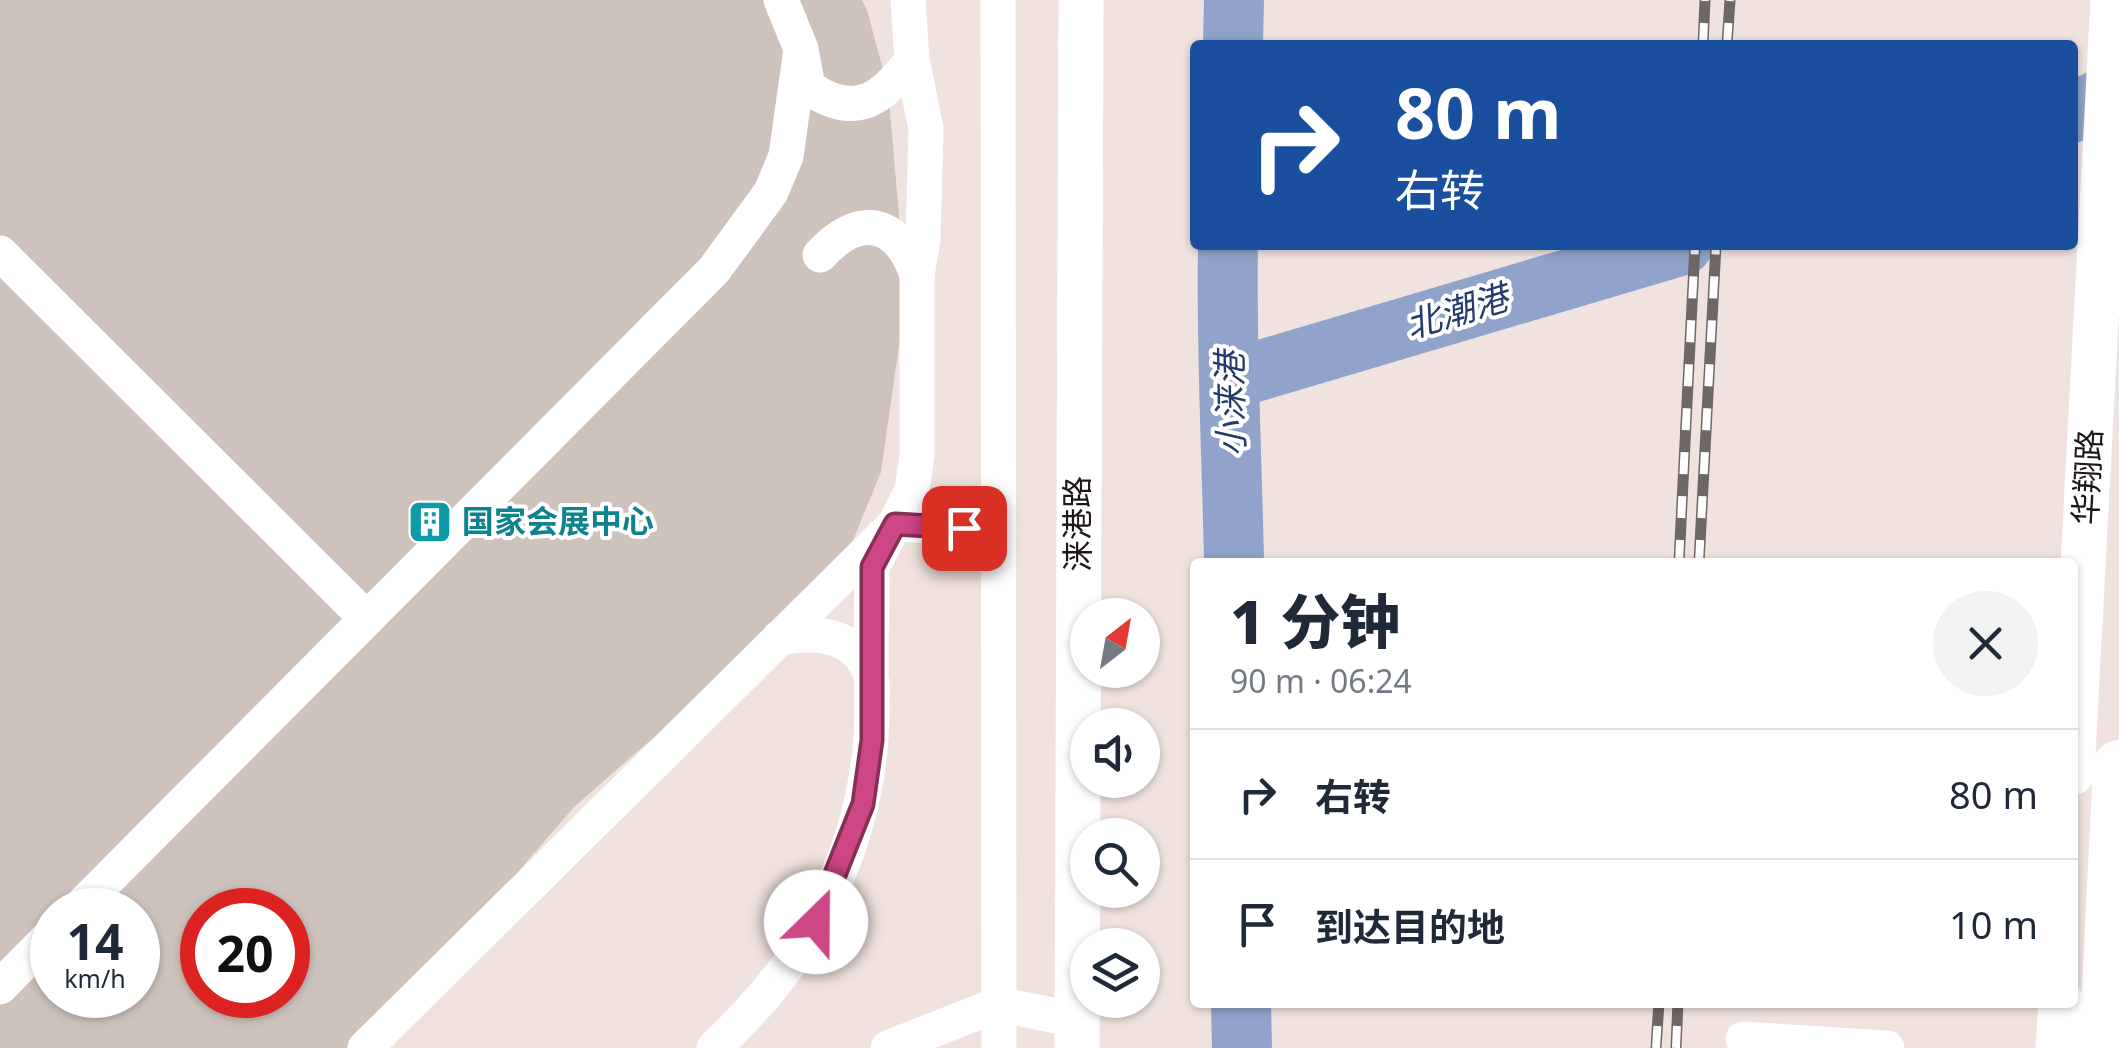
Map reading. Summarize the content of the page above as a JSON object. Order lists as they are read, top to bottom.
{
  "streets": {
    "main road": ["华翔路", "涞港路"]
  },
  "water": ["北潮港", "小涞港"],
  "places": {
    "building": ["国家会展中心"]
  },
  "north": "top right",
  "page": {
    "turn": ["80 m", "右转"],
    "heading": ["1 分钟", "90 m · 06:24"],
    "list": [
      {
        "name": "右转",
        "value": "80 m"
      },
      {
        "name": "到达目的地",
        "value": "10 m"
      }
    ],
    "speed": "14 km/h",
    "limit": "20"
  }
}
